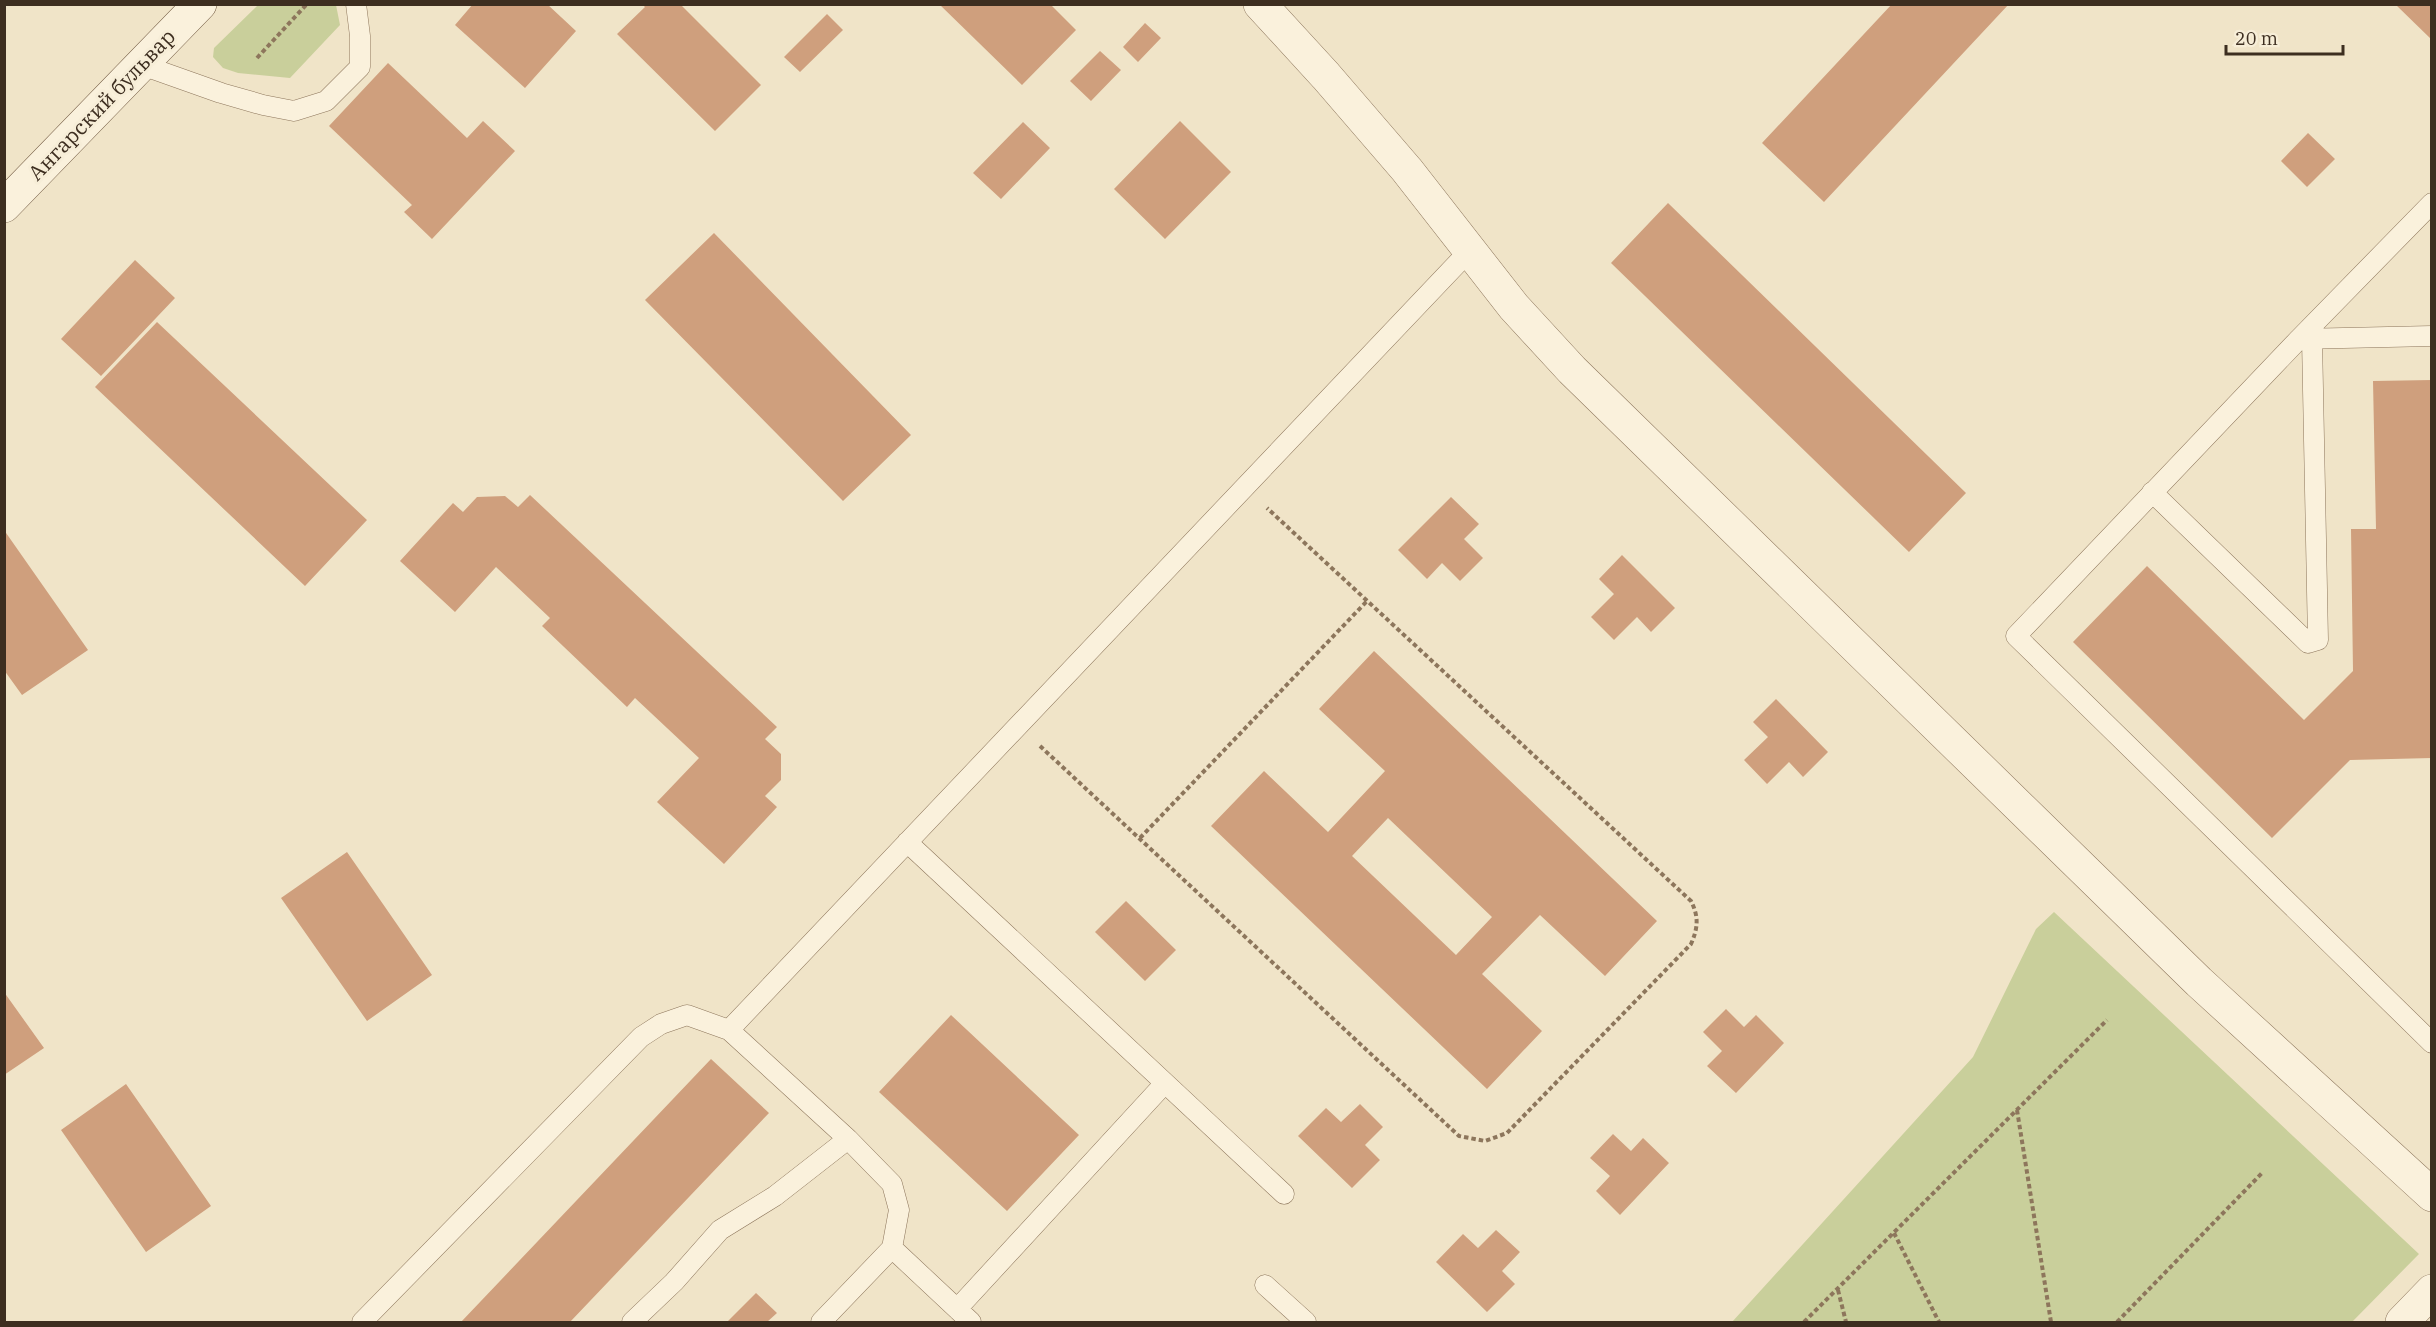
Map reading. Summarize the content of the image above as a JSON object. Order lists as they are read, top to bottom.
{
  "streets": {
    "street": ["Ангарский бульвар"]
  },
  "scale_bar": "20 m"
}
